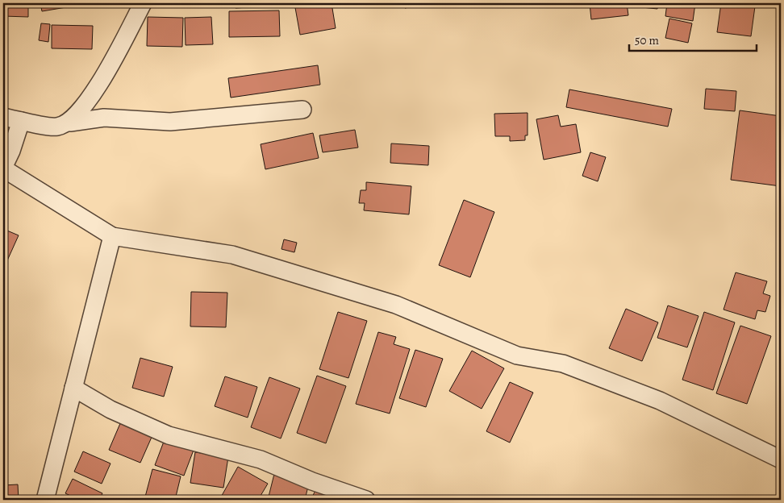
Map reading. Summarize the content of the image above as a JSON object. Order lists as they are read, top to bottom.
{
  "scale_bar": "50 m"
}
